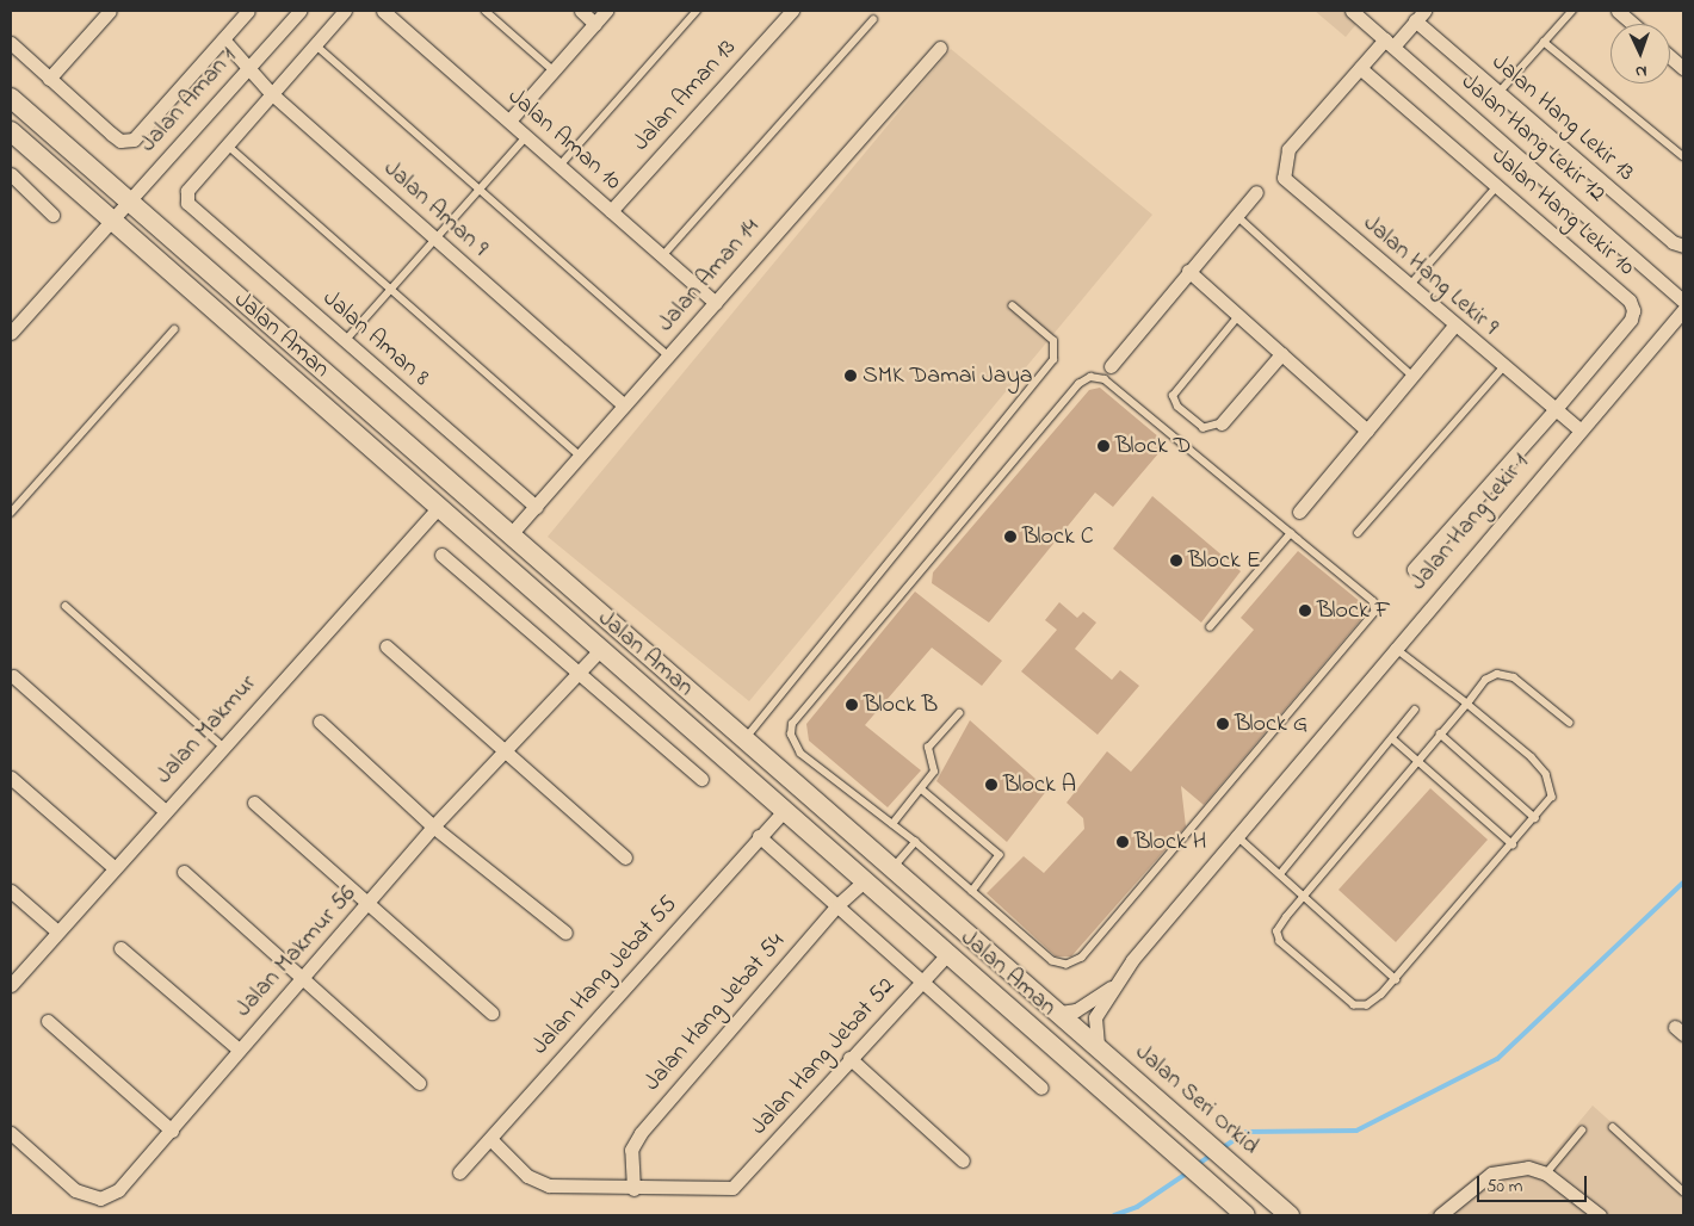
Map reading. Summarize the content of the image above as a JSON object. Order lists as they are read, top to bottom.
{
  "streets": {
    "main road": ["Jalan Aman", "Jalan Seri Orkid"],
    "street": [
      "Jalan Aman 13",
      "Jalan Aman 1",
      "Jalan Hang Lekir 13",
      "Jalan Hang Lekir 12",
      "Jalan Aman 10",
      "Jalan Aman 9",
      "Jalan Hang Lekir 10",
      "Jalan Aman 14",
      "Jalan Hang Lekir 9",
      "Jalan Aman 8",
      "Jalan Hang Lekir 1",
      "Jalan Makmur",
      "Jalan Makmur 56",
      "Jalan Hang Jebat 55",
      "Jalan Hang Jebat 54",
      "Jalan Hang Jebat 52"
    ]
  },
  "crossings": [
    ["Jalan Aman 13", "Jalan Aman 10"],
    ["Jalan Aman 1", "Jalan Aman 9"],
    ["Jalan Aman 1", "Jalan Aman"],
    ["Jalan Aman 10", "Jalan Aman 14"],
    ["Jalan Aman 9", "Jalan Aman 14"],
    ["Jalan Hang Lekir 10", "Jalan Hang Lekir 9"],
    ["Jalan Aman 14", "Jalan Aman"],
    ["Jalan Aman 14", "Jalan Aman 8"],
    ["Jalan Hang Lekir 9", "Jalan Hang Lekir 1"],
    ["Jalan Aman", "Jalan Hang Lekir 1"],
    ["Jalan Aman", "Jalan Makmur"],
    ["Jalan Aman", "Jalan Makmur 56"],
    ["Jalan Aman", "Jalan Hang Jebat 55"],
    ["Jalan Aman", "Jalan Hang Jebat 54"],
    ["Jalan Aman", "Jalan Hang Jebat 52"],
    ["Jalan Aman", "Jalan Seri Orkid"],
    ["Jalan Hang Lekir 1", "Jalan Seri Orkid"],
    ["Jalan Hang Jebat 54", "Jalan Hang Jebat 52"]
  ],
  "places": [
    "SMK Damai Jaya",
    "Block D",
    "Block C",
    "Block E",
    "Block F",
    "Block B",
    "Block G",
    "Block A",
    "Block H"
  ],
  "scale_bar": "50 m",
  "north": "bottom"
}
